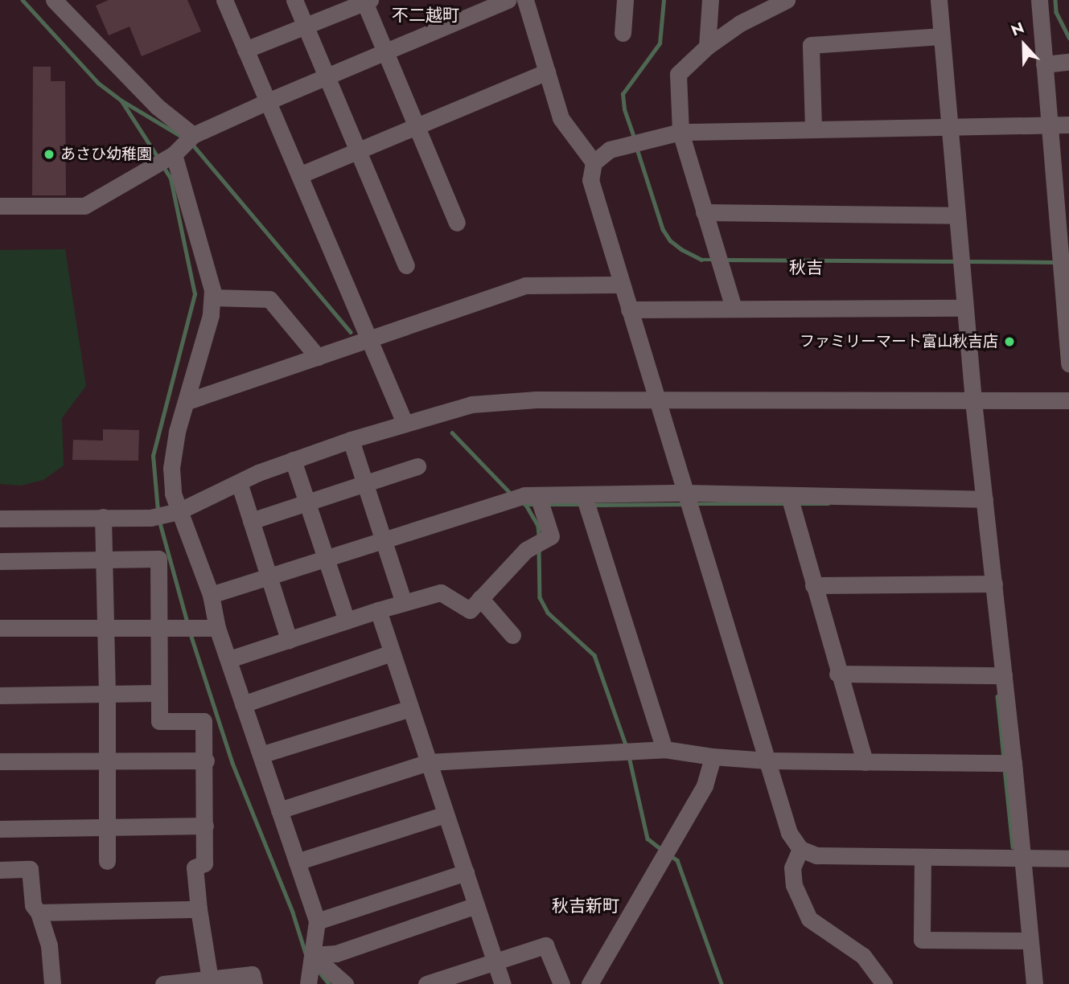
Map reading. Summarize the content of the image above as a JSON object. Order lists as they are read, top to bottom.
{
  "districts": ["不二越町", "秋吉", "秋吉新町"],
  "places": ["あさひ幼稚園", "ファミリーマート富山秋吉店"],
  "north": "top"
}
